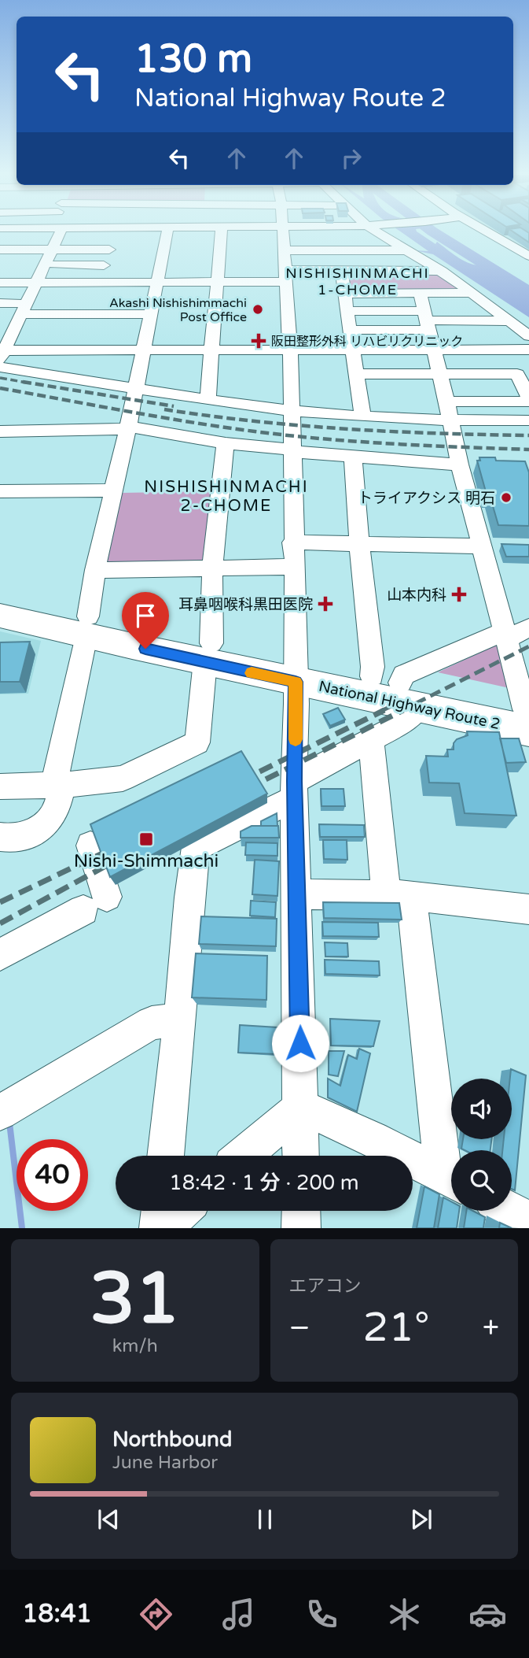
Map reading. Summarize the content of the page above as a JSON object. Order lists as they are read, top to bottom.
{
  "streets": {
    "highway": ["National Highway Route 2"]
  },
  "districts": ["NISHISHINMACHI 1-CHOME", "NISHISHINMACHI 2-CHOME"],
  "places": {
    "other": ["Akashi Nishishimmachi Post Office", "トライアクシス 明石"],
    "health": ["阪田整形外科 リハビリクリニック", "山本内科", "耳鼻咽喉科黒田医院"],
    "transit": ["Nishi-Shimmachi"]
  },
  "page": {
    "turn": ["130 m", "National Highway Route 2"],
    "limit": "40",
    "trip": "18:42 · 1 分 · 200 m",
    "tile": [
      ["31", "km/h"],
      "エアコン"
    ],
    "heat": ["−", "21°", "+"],
    "song": ["Northbound", "June Harbor"],
    "tabs": "18:41"
  }
}
